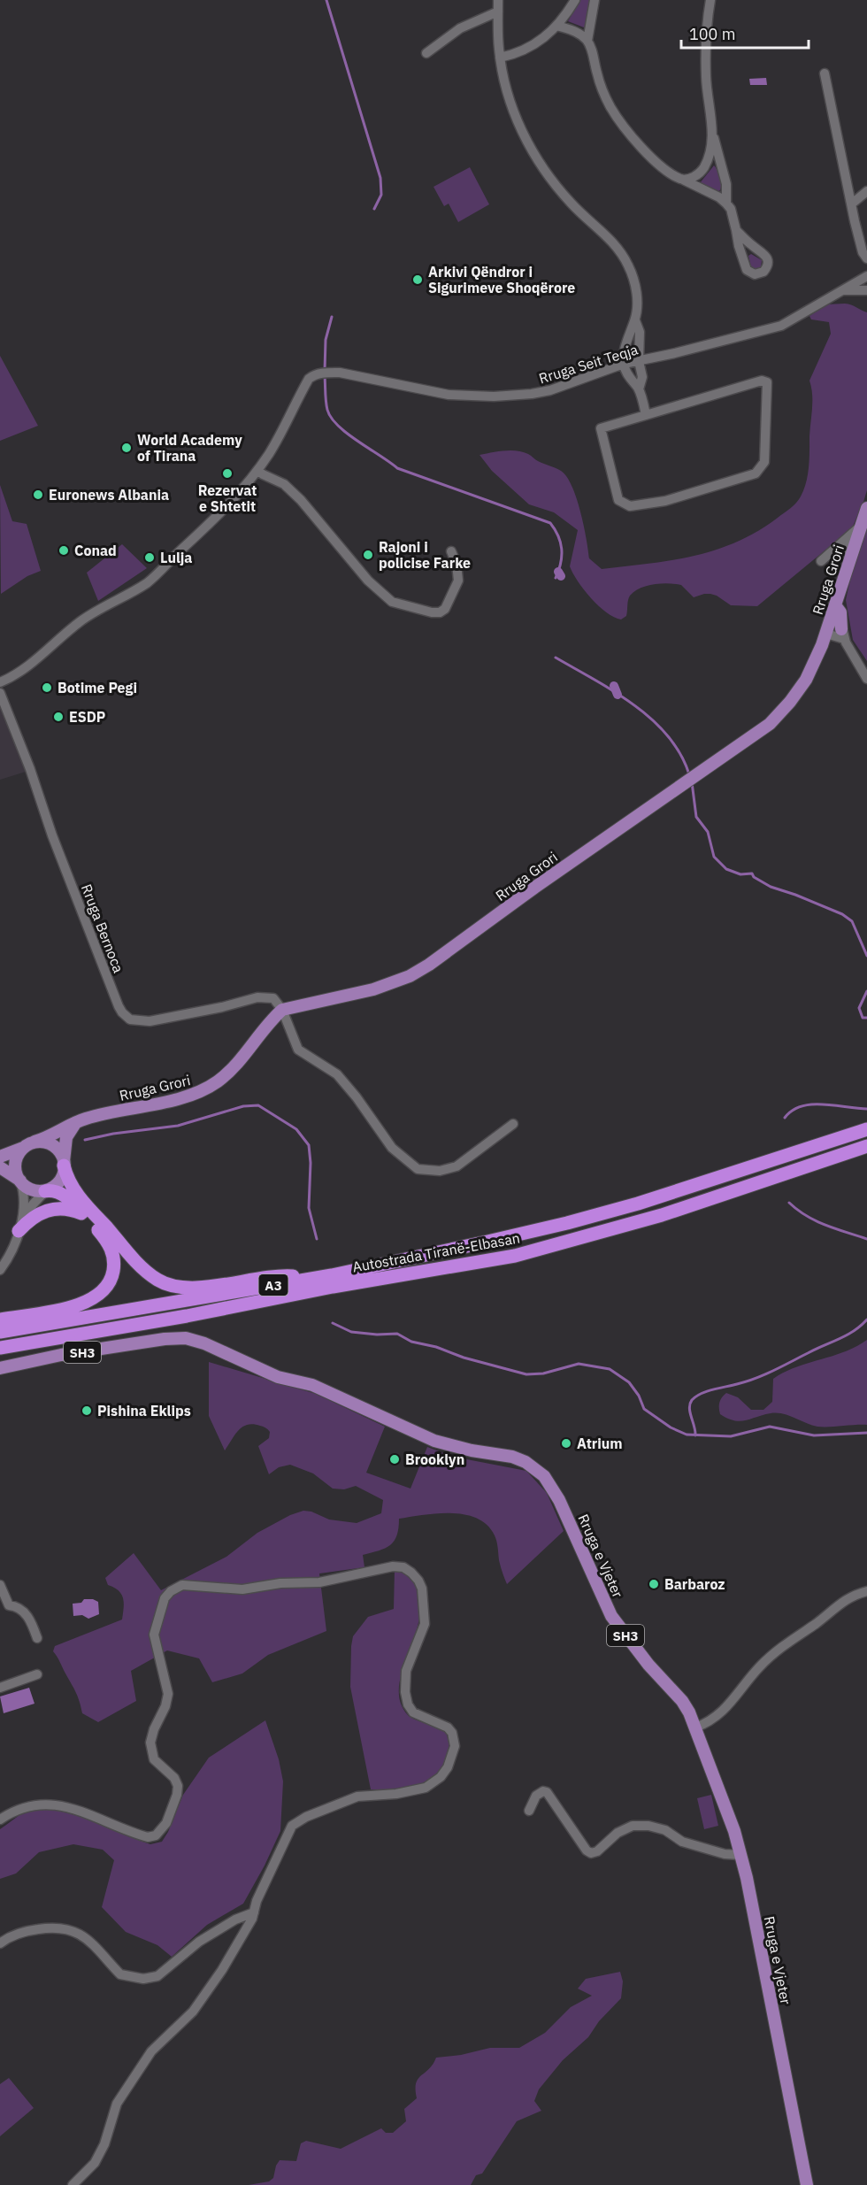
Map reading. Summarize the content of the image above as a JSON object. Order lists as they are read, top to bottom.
{
  "streets": {
    "highway": ["Autostrada Tiranë-Elbasan", "A3"],
    "main road": ["Rruga Grori", "SH3", "Rruga e Vjeter"],
    "street": ["Rruga Seit Teqja", "Rruga Bernoca"]
  },
  "crossings": [
    ["Rruga Grori", "Rruga Bernoca"]
  ],
  "places": [
    "Arkivi Qëndror i Sigurimeve Shoqërore",
    "World Academy of Tirana",
    "Rezervat e Shtetit",
    "Euronews Albania",
    "Conad",
    "Rajoni i policise Farke",
    "Lulja",
    "Botime Pegi",
    "ESDP",
    "Pishina Eklips",
    "Atrium",
    "Brooklyn",
    "Barbaroz"
  ],
  "scale_bar": "100 m"
}
